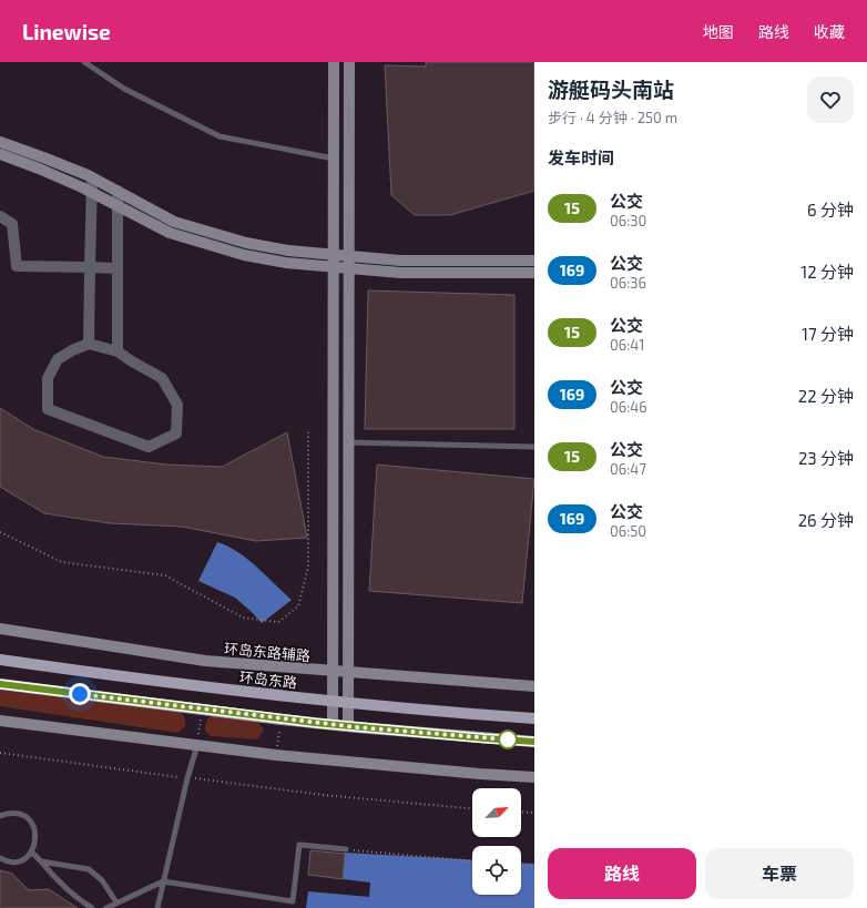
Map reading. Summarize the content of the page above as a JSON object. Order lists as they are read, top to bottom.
{
  "streets": {
    "main road": ["环岛东路辅路", "环岛东路"]
  },
  "lines": ["bus line 15"],
  "north": "top right",
  "page": {
    "header": "Linewise",
    "nav": ["地图", "路线", "收藏"],
    "heading": [
      ["游艇码头南站", "步行 · 4 分钟 · 250 m"],
      "发车时间"
    ],
    "list": [
      {
        "mark": "15",
        "name": "公交",
        "note": "06:30",
        "value": "6 分钟"
      },
      {
        "mark": "169",
        "name": "公交",
        "note": "06:36",
        "value": "12 分钟"
      },
      {
        "mark": "15",
        "name": "公交",
        "note": "06:41",
        "value": "17 分钟"
      },
      {
        "mark": "169",
        "name": "公交",
        "note": "06:46",
        "value": "22 分钟"
      },
      {
        "mark": "15",
        "name": "公交",
        "note": "06:47",
        "value": "23 分钟"
      },
      {
        "mark": "169",
        "name": "公交",
        "note": "06:50",
        "value": "26 分钟"
      }
    ],
    "buttons": ["路线", "车票"]
  }
}
